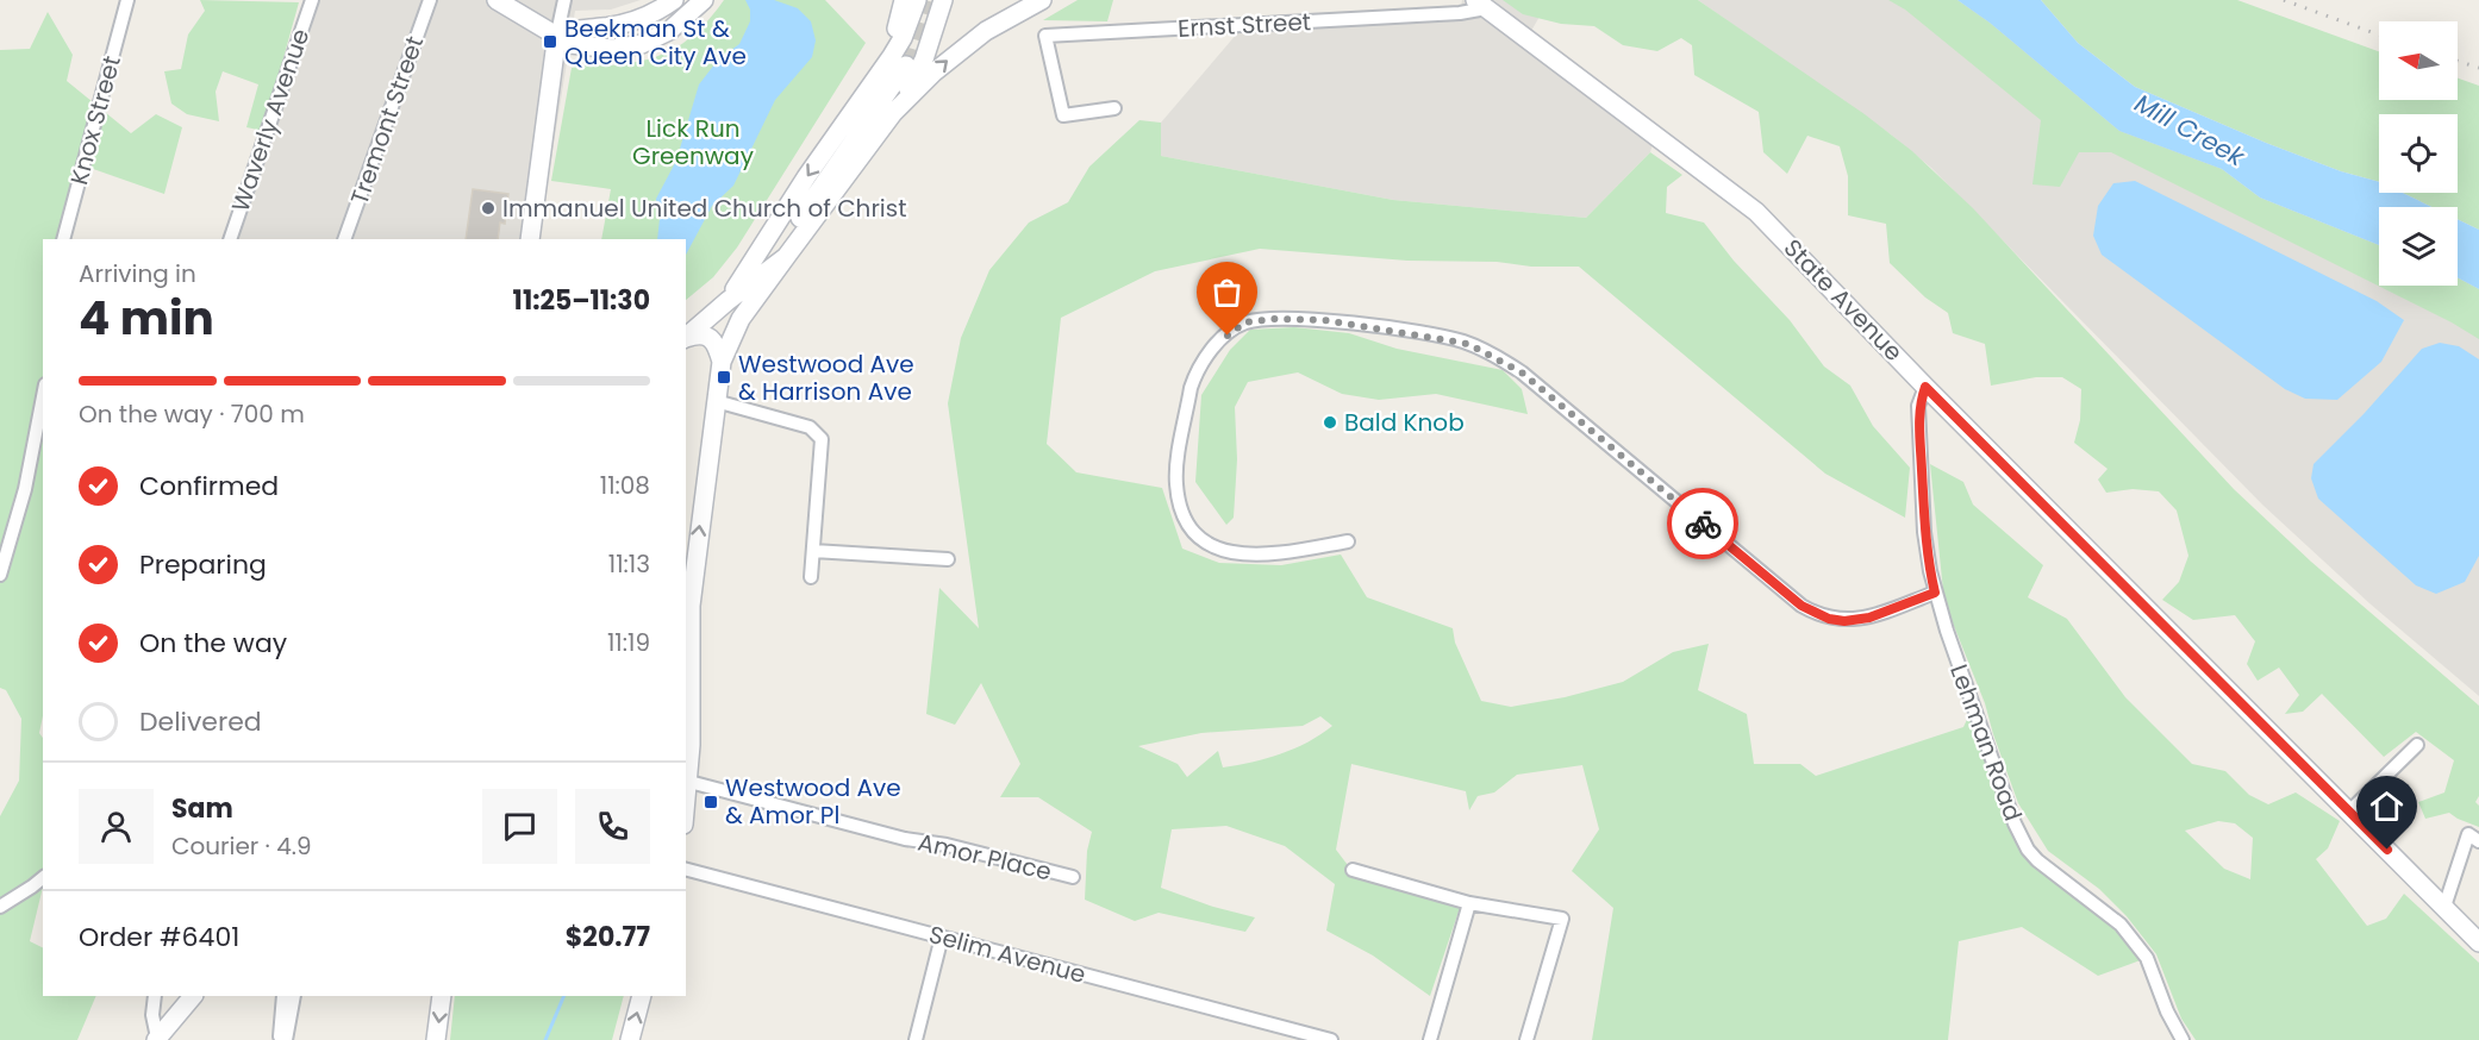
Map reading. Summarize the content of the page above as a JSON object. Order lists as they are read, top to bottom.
{
  "streets": {
    "main road": ["State Avenue"],
    "street": [
      "Ernst Street",
      "Knox Street",
      "Waverly Avenue",
      "Tremont Street",
      "Lehman Road",
      "Amor Place",
      "Selim Avenue"
    ]
  },
  "crossings": [
    ["Ernst Street", "State Avenue"],
    ["State Avenue", "Lehman Road"]
  ],
  "water": ["Mill Creek"],
  "parks": ["Lick Run Greenway"],
  "places": {
    "transit": ["Beekman St & Queen City Ave", "Westwood Ave & Harrison Ave", "Westwood Ave & Amor Pl"],
    "other": ["Immanuel United Church of Christ", "Bald Knob"]
  },
  "north": "left",
  "page": {
    "heading": ["4 min", "Arriving in", "11:25–11:30"],
    "panel": [
      "Sam",
      "Courier · 4.9",
      "Order #6401",
      "$20.77"
    ],
    "bar": "On the way · 700 m",
    "list": [
      ["Confirmed", "11:08"],
      ["Preparing", "11:13"],
      ["On the way", "11:19"],
      "Delivered"
    ]
  }
}
